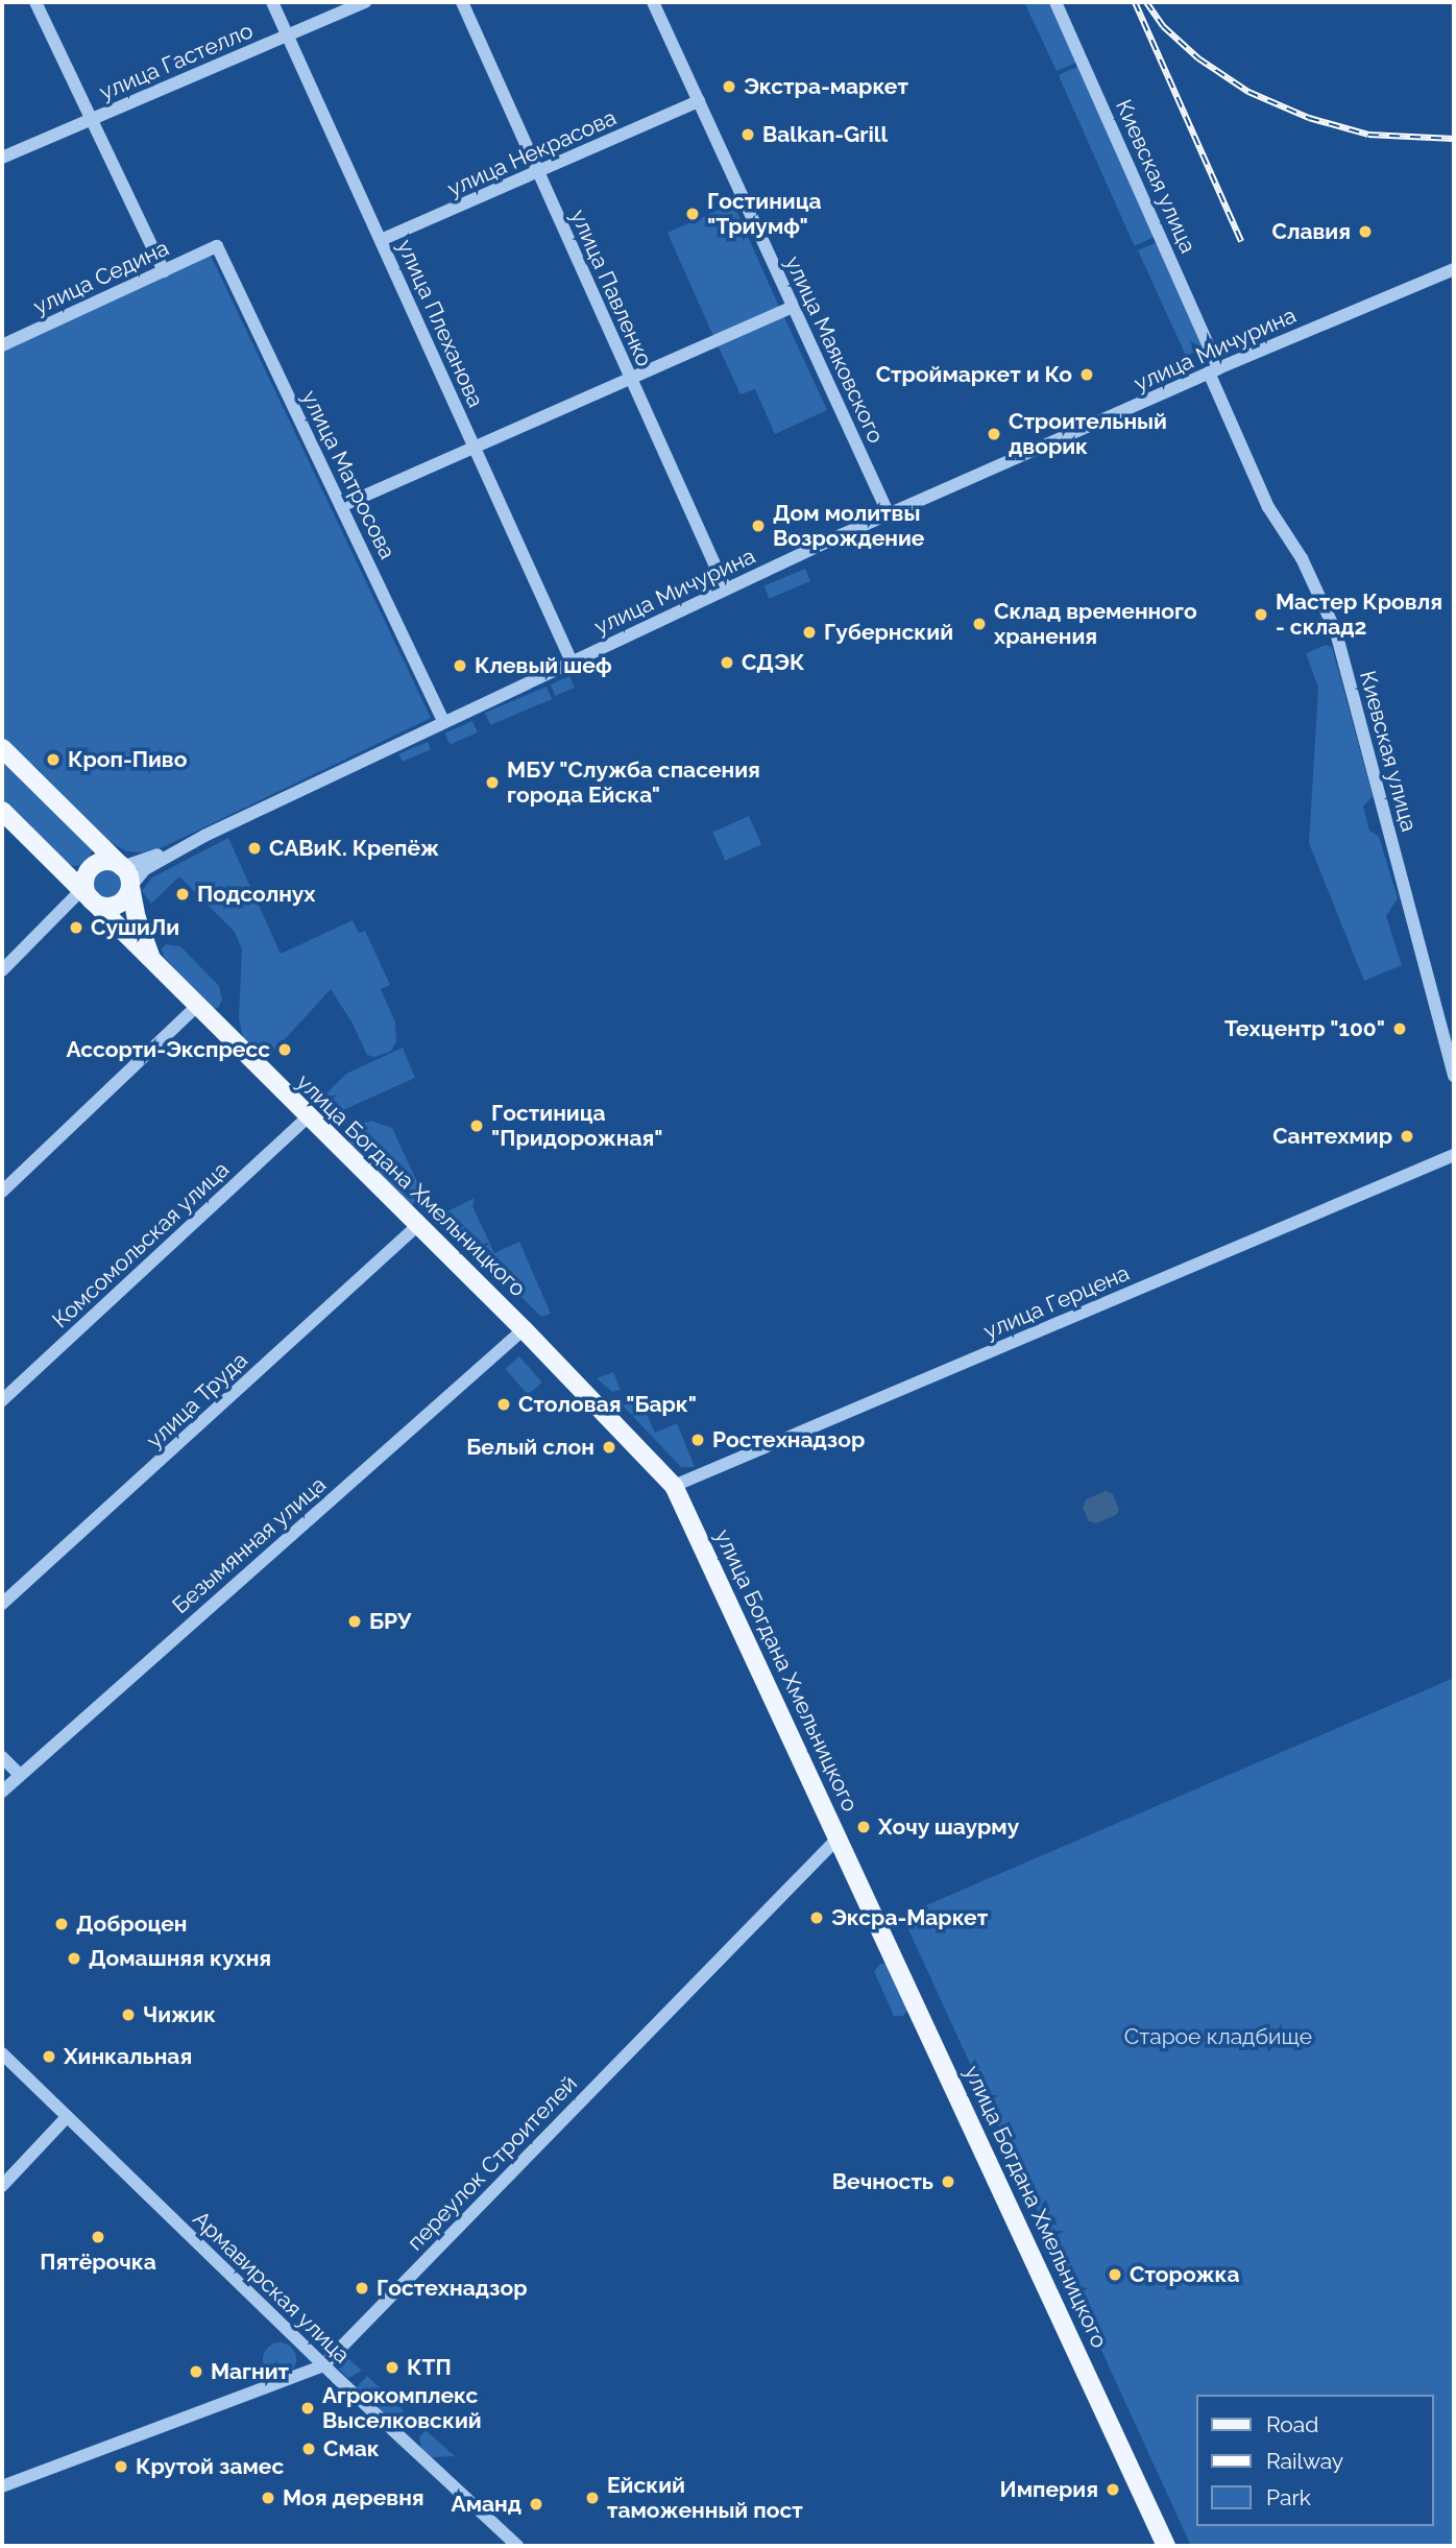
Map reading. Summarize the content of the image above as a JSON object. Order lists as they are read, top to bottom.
{
  "streets": {
    "main road": ["улица Богдана Хмельницкого"],
    "street": [
      "улица Гастелло",
      "улица Некрасова",
      "Киевская улица",
      "улица Седина",
      "улица Павленко",
      "улица Плеханова",
      "улица Маяковского",
      "улица Мичурина",
      "улица Матросова",
      "Комсомольская улица",
      "улица Герцена",
      "улица Труда",
      "Безымянная улица",
      "переулок Строителей",
      "Армавирская улица"
    ]
  },
  "crossings": [
    ["улица Гастелло", "улица Плеханова"],
    ["улица Некрасова", "улица Павленко"],
    ["улица Некрасова", "улица Плеханова"],
    ["улица Некрасова", "улица Маяковского"],
    ["Киевская улица", "улица Мичурина"],
    ["улица Седина", "улица Матросова"],
    ["улица Павленко", "улица Мичурина"],
    ["улица Плеханова", "улица Мичурина"],
    ["улица Маяковского", "улица Мичурина"],
    ["улица Мичурина", "улица Матросова"],
    ["улица Мичурина", "улица Богдана Хмельницкого"],
    ["улица Богдана Хмельницкого", "Комсомольская улица"],
    ["улица Богдана Хмельницкого", "улица Герцена"],
    ["улица Богдана Хмельницкого", "улица Труда"],
    ["улица Богдана Хмельницкого", "Безымянная улица"],
    ["улица Богдана Хмельницкого", "переулок Строителей"],
    ["переулок Строителей", "Армавирская улица"]
  ],
  "parks": ["Старое кладбище"],
  "places": [
    "Экстра-маркет",
    "Balkan-Grill",
    "Гостиница \"Триумф\"",
    "Славия",
    "Строймаркет и Ко",
    "Строительный дворик",
    "Дом молитвы Возрождение",
    "Мастер Кровля - склад2",
    "Склад временного хранения",
    "Губернский",
    "СДЭК",
    "Клевый шеф",
    "Кроп-Пиво",
    "МБУ \"Служба спасения города Ейска\"",
    "САВиК. Крепёж",
    "Подсолнух",
    "СушиЛи",
    "Техцентр \"100\"",
    "Ассорти-Экспресс",
    "Гостиница \"Придорожная\"",
    "Сантехмир",
    "Столовая \"Барк\"",
    "Ростехнадзор",
    "Белый слон",
    "БРУ",
    "Хочу шаурму",
    "Эксра-Маркет",
    "Доброцен",
    "Домашняя кухня",
    "Чижик",
    "Хинкальная",
    "Вечность",
    "Пятёрочка",
    "Сторожка",
    "Гостехнадзор",
    "КТП",
    "Магнит",
    "Агрокомплекс Выселковский",
    "Смак",
    "Крутой замес",
    "Империя",
    "Моя деревня",
    "Ейский таможенный пост",
    "Аманд"
  ],
  "legend": ["Road", "Railway", "Park"]
}
